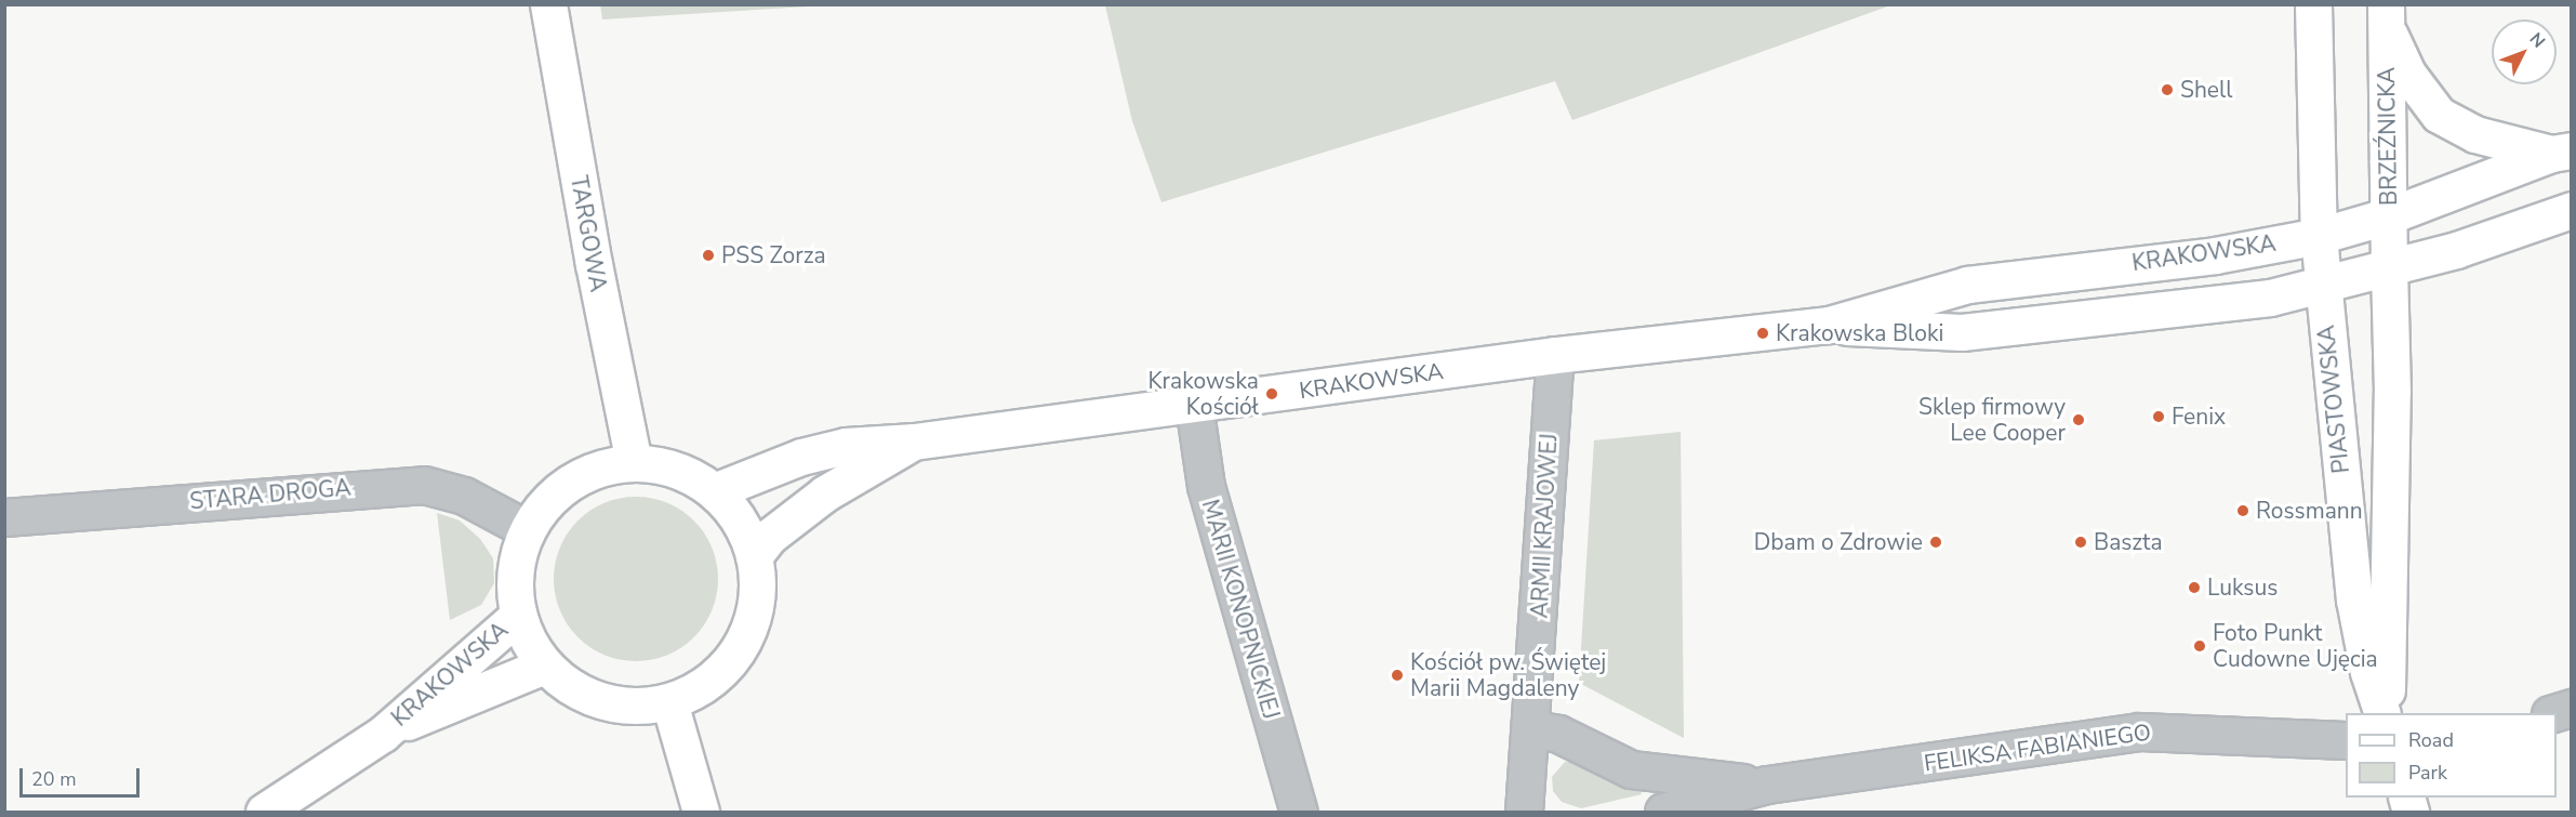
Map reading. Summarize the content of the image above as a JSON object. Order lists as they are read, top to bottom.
{
  "streets": {
    "main road": [
      "BRZEŹNICKA",
      "TARGOWA",
      "KRAKOWSKA",
      "PIASTOWSKA"
    ],
    "street": [
      "STARA DROGA",
      "ARMII KRAJOWEJ",
      "MARII KONOPNICKIEJ",
      "FELIKSA FABIANIEGO"
    ]
  },
  "crossings": [
    ["BRZEŹNICKA", "KRAKOWSKA"],
    ["BRZEŹNICKA", "PIASTOWSKA"],
    ["KRAKOWSKA", "PIASTOWSKA"],
    ["KRAKOWSKA", "ARMII KRAJOWEJ"],
    ["KRAKOWSKA", "MARII KONOPNICKIEJ"],
    ["ARMII KRAJOWEJ", "FELIKSA FABIANIEGO"]
  ],
  "places": [
    "Shell",
    "PSS Zorza",
    "Krakowska Bloki",
    "Krakowska Kościół",
    "Fenix",
    "Sklep firmowy Lee Cooper",
    "Rossmann",
    "Dbam o Zdrowie",
    "Baszta",
    "Luksus",
    "Foto Punkt Cudowne Ujęcia",
    "Kościół pw. Świętej Marii Magdaleny"
  ],
  "legend": ["Road", "Park"],
  "scale_bar": "20 m",
  "north": "top right"
}
